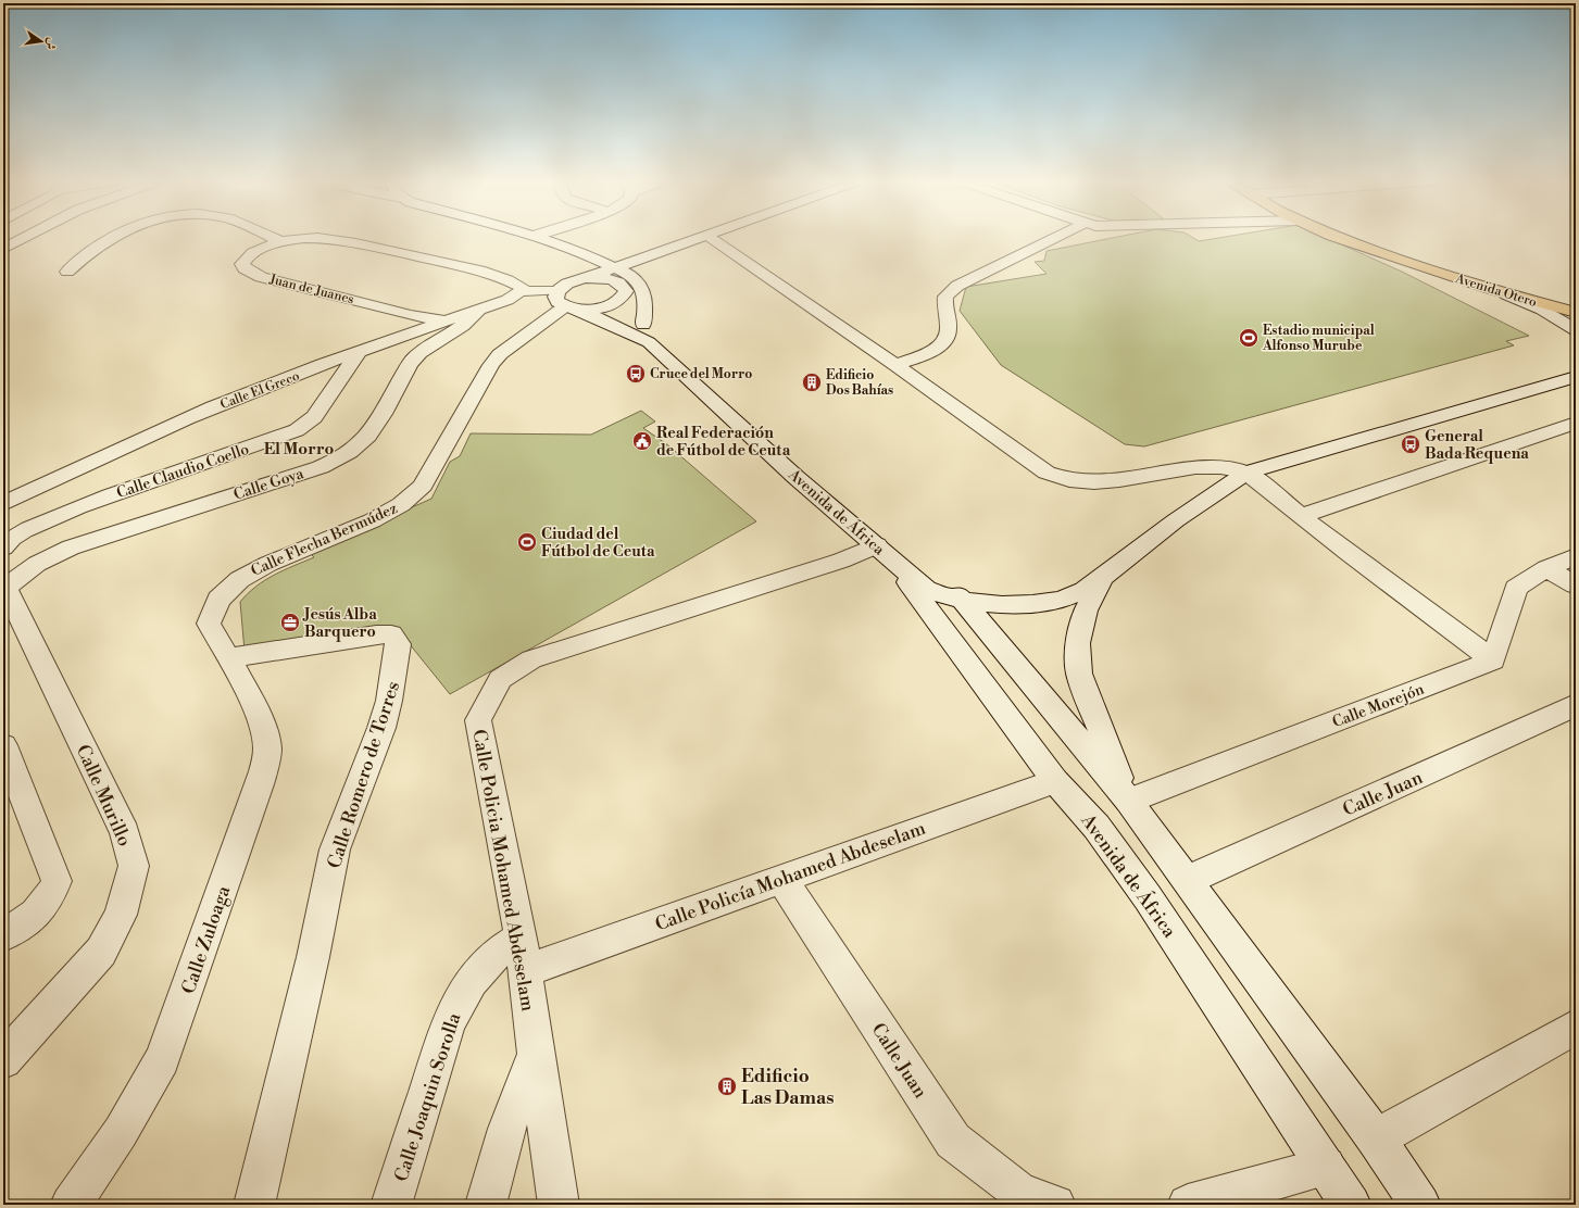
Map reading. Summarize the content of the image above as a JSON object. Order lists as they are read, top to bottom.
{
  "streets": {
    "main road": ["Avenida Otero"],
    "street": [
      "Juan de Juanes",
      "Calle El Greco",
      "Calle Claudio Coello",
      "Calle Goya",
      "Avenida de África",
      "Calle Flecha Bermúdez",
      "Calle Morejón",
      "Calle Romero de Torres",
      "Calle Juan",
      "Calle Murillo",
      "Calle Policia Mohamed Abdeselam",
      "Calle Policía Mohamed Abdeselam",
      "Calle Zuloaga",
      "Calle Joaquin Sorolla"
    ]
  },
  "crossings": [
    ["Juan de Juanes", "Calle El Greco"],
    ["Calle El Greco", "Calle Claudio Coello"],
    ["Calle El Greco", "Calle Goya"],
    ["Calle Goya", "Calle Murillo"],
    ["Avenida de África", "Calle Flecha Bermúdez"],
    ["Avenida de África", "Calle Policia Mohamed Abdeselam"],
    ["Avenida de África", "Calle Policía Mohamed Abdeselam"],
    ["Calle Flecha Bermúdez", "Calle Romero de Torres"],
    ["Calle Flecha Bermúdez", "Calle Zuloaga"],
    ["Calle Romero de Torres", "Calle Zuloaga"],
    ["Calle Juan", "Calle Policía Mohamed Abdeselam"],
    ["Calle Policia Mohamed Abdeselam", "Calle Policía Mohamed Abdeselam"],
    ["Calle Policia Mohamed Abdeselam", "Calle Joaquin Sorolla"],
    ["Calle Policía Mohamed Abdeselam", "Calle Joaquin Sorolla"]
  ],
  "districts": ["El Morro"],
  "places": {
    "sports": ["Estadio municipal Alfonso Murube", "Ciudad del Fútbol de Ceuta"],
    "bus stop": ["Cruce del Morro", "General Bada Requena"],
    "building": ["Edificio Dos Bahías", "Edificio Las Damas"],
    "public building": ["Real Federación de Fútbol de Ceuta"],
    "office": ["Jesús Alba Barquero"]
  },
  "north": "right"
}
